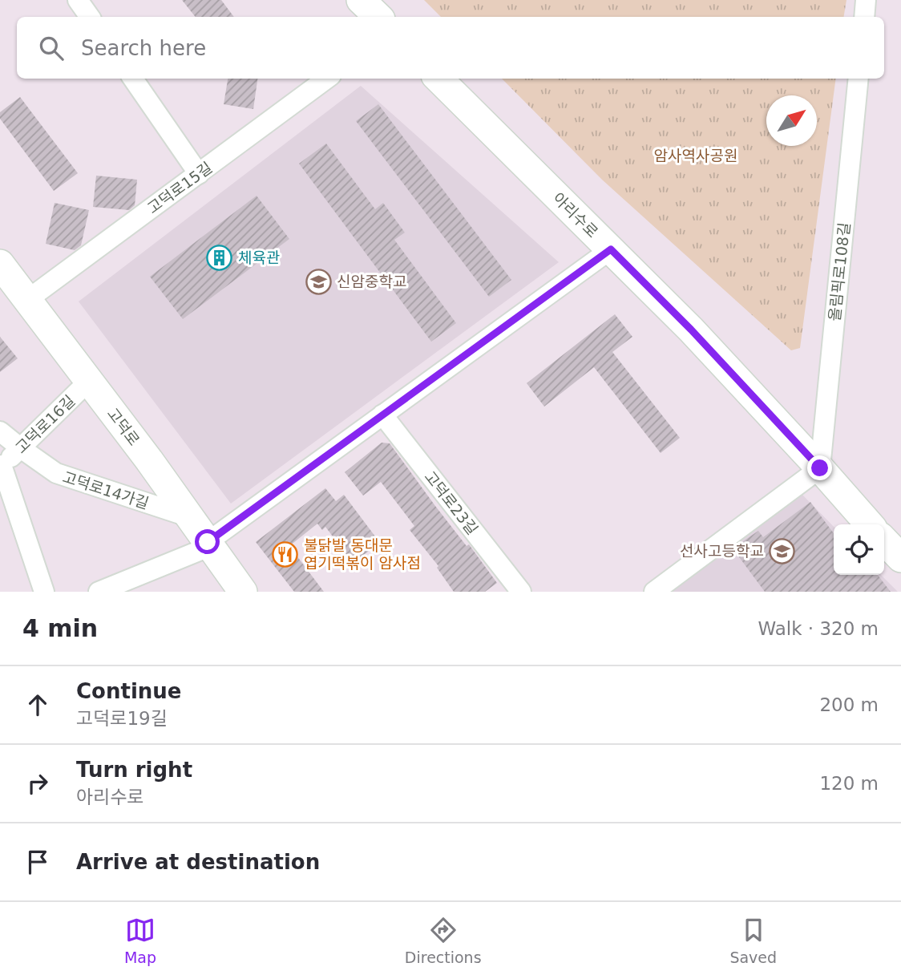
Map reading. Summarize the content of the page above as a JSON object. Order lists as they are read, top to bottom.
{
  "streets": {
    "street": [
      "고덕로15길",
      "아리수로",
      "올림픽로108길",
      "고덕로16길",
      "고덕로",
      "고덕로14가길",
      "고덕로23길"
    ]
  },
  "crossings": [
    ["고덕로15길", "고덕로"],
    ["아리수로", "올림픽로108길"],
    ["고덕로16길", "고덕로"],
    ["고덕로16길", "고덕로14가길"],
    ["고덕로", "고덕로14가길"]
  ],
  "parks": ["암사역사공원"],
  "places": {
    "building": ["체육관"],
    "school or university": ["신암중학교", "선사고등학교"],
    "restaurant": ["불닭발 동대문 엽기떡볶이 암사점"]
  },
  "north": "top right",
  "page": {
    "search": "Search here",
    "heading": ["4 min", "Walk · 320 m"],
    "list": [
      ["Continue", "고덕로19길", "200 m"],
      ["Turn right", "아리수로", "120 m"],
      "Arrive at destination"
    ],
    "nav": ["Map", "Directions", "Saved"]
  }
}
